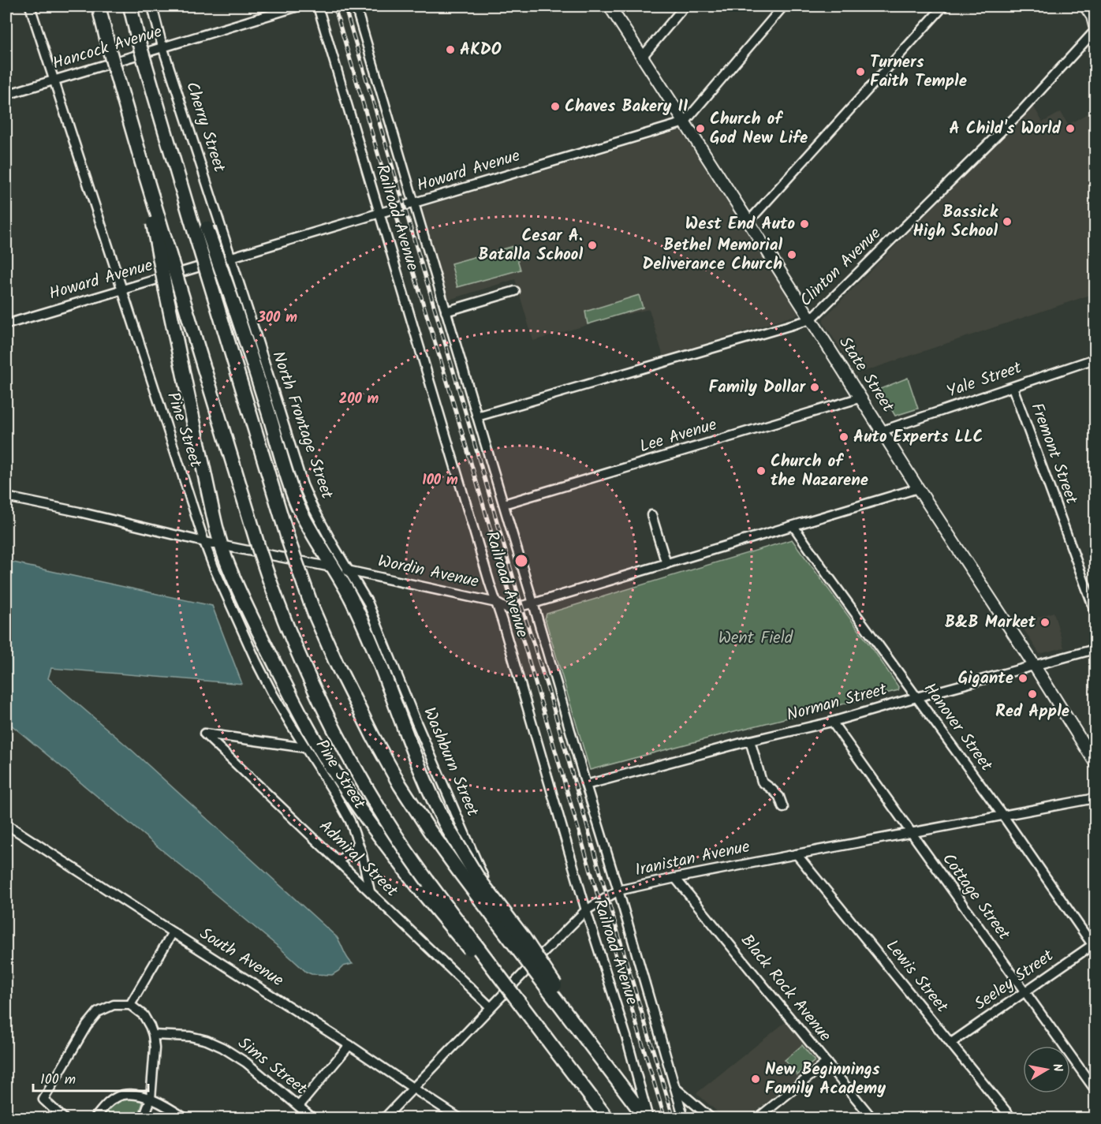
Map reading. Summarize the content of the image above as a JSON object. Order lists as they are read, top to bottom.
{
  "streets": {
    "main road": ["State Street"],
    "street": [
      "Hancock Avenue",
      "Cherry Street",
      "Howard Avenue",
      "Railroad Avenue",
      "Clinton Avenue",
      "Yale Street",
      "North Frontage Street",
      "Pine Street",
      "Lee Avenue",
      "Fremont Street",
      "Wordin Avenue",
      "Norman Street",
      "Hanover Street",
      "Washburn Street",
      "Admiral Street",
      "Iranistan Avenue",
      "Cottage Street",
      "South Avenue",
      "Lewis Street",
      "Seeley Street",
      "Black Rock Avenue",
      "Sims Street"
    ]
  },
  "crossings": [
    ["Hancock Avenue", "Cherry Street"],
    ["Hancock Avenue", "Pine Street"],
    ["Cherry Street", "Howard Avenue"],
    ["Cherry Street", "North Frontage Street"],
    ["Howard Avenue", "Railroad Avenue"],
    ["Howard Avenue", "State Street"],
    ["Howard Avenue", "North Frontage Street"],
    ["Howard Avenue", "Pine Street"],
    ["Railroad Avenue", "Clinton Avenue"],
    ["Railroad Avenue", "Lee Avenue"],
    ["Railroad Avenue", "Wordin Avenue"],
    ["Railroad Avenue", "Norman Street"],
    ["Railroad Avenue", "Iranistan Avenue"],
    ["Clinton Avenue", "State Street"],
    ["State Street", "Yale Street"],
    ["State Street", "Lee Avenue"],
    ["State Street", "Wordin Avenue"],
    ["State Street", "Norman Street"],
    ["Yale Street", "Fremont Street"],
    ["North Frontage Street", "Wordin Avenue"],
    ["North Frontage Street", "Washburn Street"],
    ["Pine Street", "Wordin Avenue"],
    ["Pine Street", "Admiral Street"],
    ["Wordin Avenue", "Hanover Street"],
    ["Wordin Avenue", "Washburn Street"],
    ["Norman Street", "Hanover Street"],
    ["Norman Street", "Cottage Street"],
    ["Hanover Street", "Iranistan Avenue"],
    ["Hanover Street", "Seeley Street"],
    ["Washburn Street", "Iranistan Avenue"],
    ["Admiral Street", "Iranistan Avenue"],
    ["Iranistan Avenue", "Cottage Street"],
    ["Iranistan Avenue", "South Avenue"],
    ["Iranistan Avenue", "Lewis Street"],
    ["Iranistan Avenue", "Black Rock Avenue"],
    ["Cottage Street", "Seeley Street"],
    ["Lewis Street", "Seeley Street"]
  ],
  "parks": ["Went Field"],
  "places": [
    "AKDO",
    "Turners Faith Temple",
    "Chaves Bakery II",
    "Church of God New Life",
    "A Child's World",
    "Bassick High School",
    "West End Auto",
    "Cesar A. Batalla School",
    "Bethel Memorial Deliverance Church",
    "Family Dollar",
    "Auto Experts LLC",
    "Church of the Nazarene",
    "B&B Market",
    "Gigante",
    "Red Apple",
    "New Beginnings Family Academy"
  ],
  "scale_bar": "100 m",
  "north": "right",
  "rings": ["300 m", "200 m", "100 m"]
}
